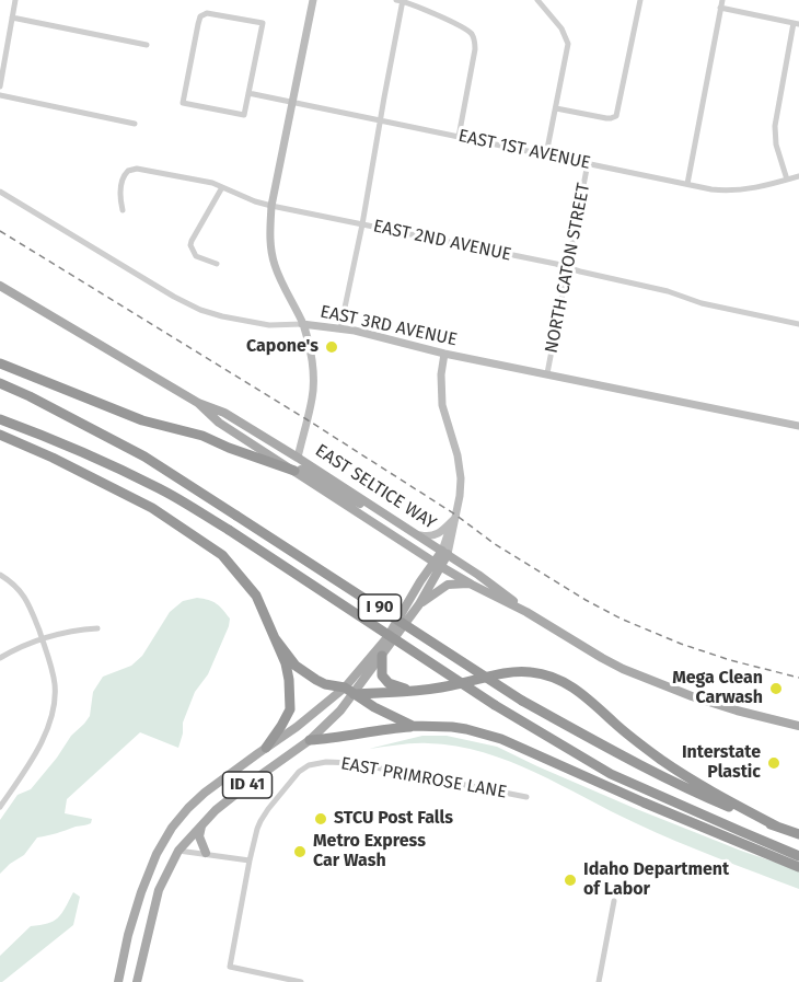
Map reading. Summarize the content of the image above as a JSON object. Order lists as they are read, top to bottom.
{
  "streets": {
    "highway": ["I 90"],
    "main road": ["EAST SELTICE WAY", "ID 41"],
    "street": [
      "EAST 1ST AVENUE",
      "EAST 2ND AVENUE",
      "NORTH CATON STREET",
      "EAST 3RD AVENUE",
      "EAST PRIMROSE LANE"
    ]
  },
  "crossings": [
    ["EAST 1ST AVENUE", "NORTH CATON STREET"],
    ["EAST 2ND AVENUE", "NORTH CATON STREET"],
    ["NORTH CATON STREET", "EAST 3RD AVENUE"],
    ["EAST SELTICE WAY", "ID 41"]
  ],
  "places": [
    "Capone's",
    "Mega Clean Carwash",
    "Interstate Plastic",
    "STCU Post Falls",
    "Metro Express Car Wash",
    "Idaho Department of Labor"
  ]
}
